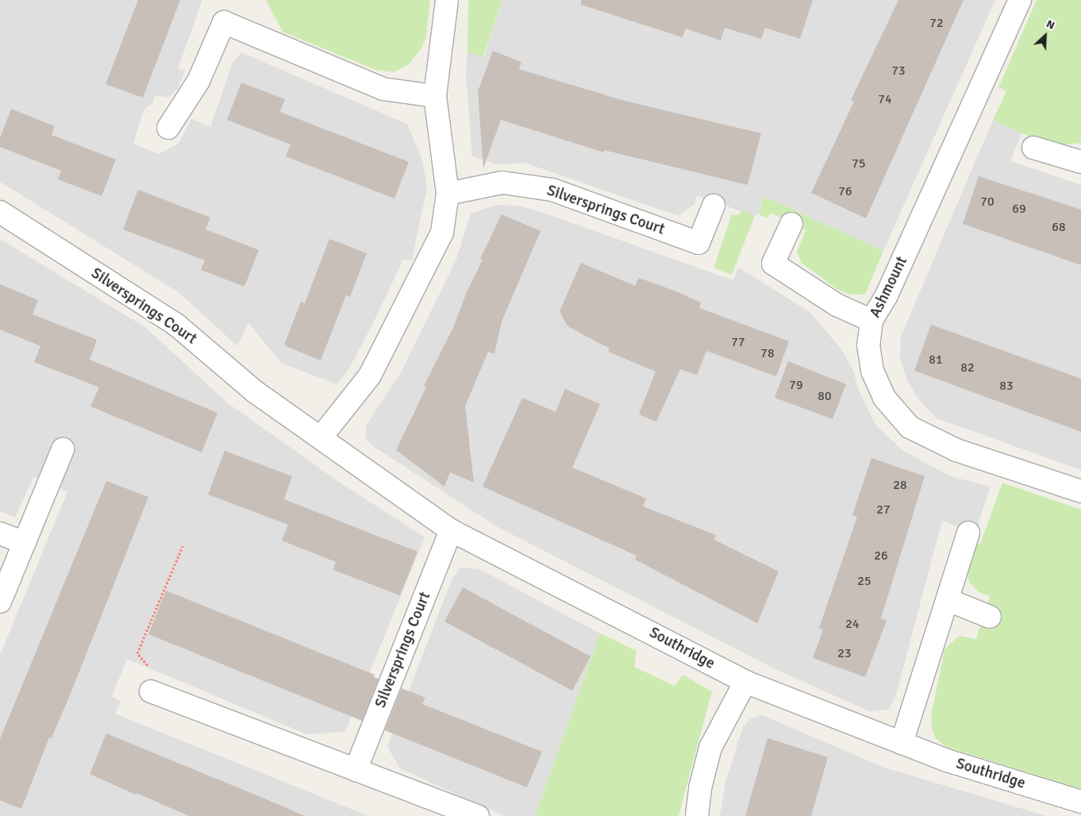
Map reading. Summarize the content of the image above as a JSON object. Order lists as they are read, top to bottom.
{
  "streets": {
    "street": ["Silversprings Court", "Ashmount", "Southridge"]
  },
  "crossings": [
    ["Silversprings Court", "Southridge"]
  ],
  "house_numbers": [
    "72",
    "73",
    "74",
    "75",
    "76",
    "70",
    "69",
    "68",
    "77",
    "78",
    "81",
    "82",
    "79",
    "83",
    "80",
    "28",
    "27",
    "26",
    "25",
    "24",
    "23"
  ],
  "north": "top right"
}
